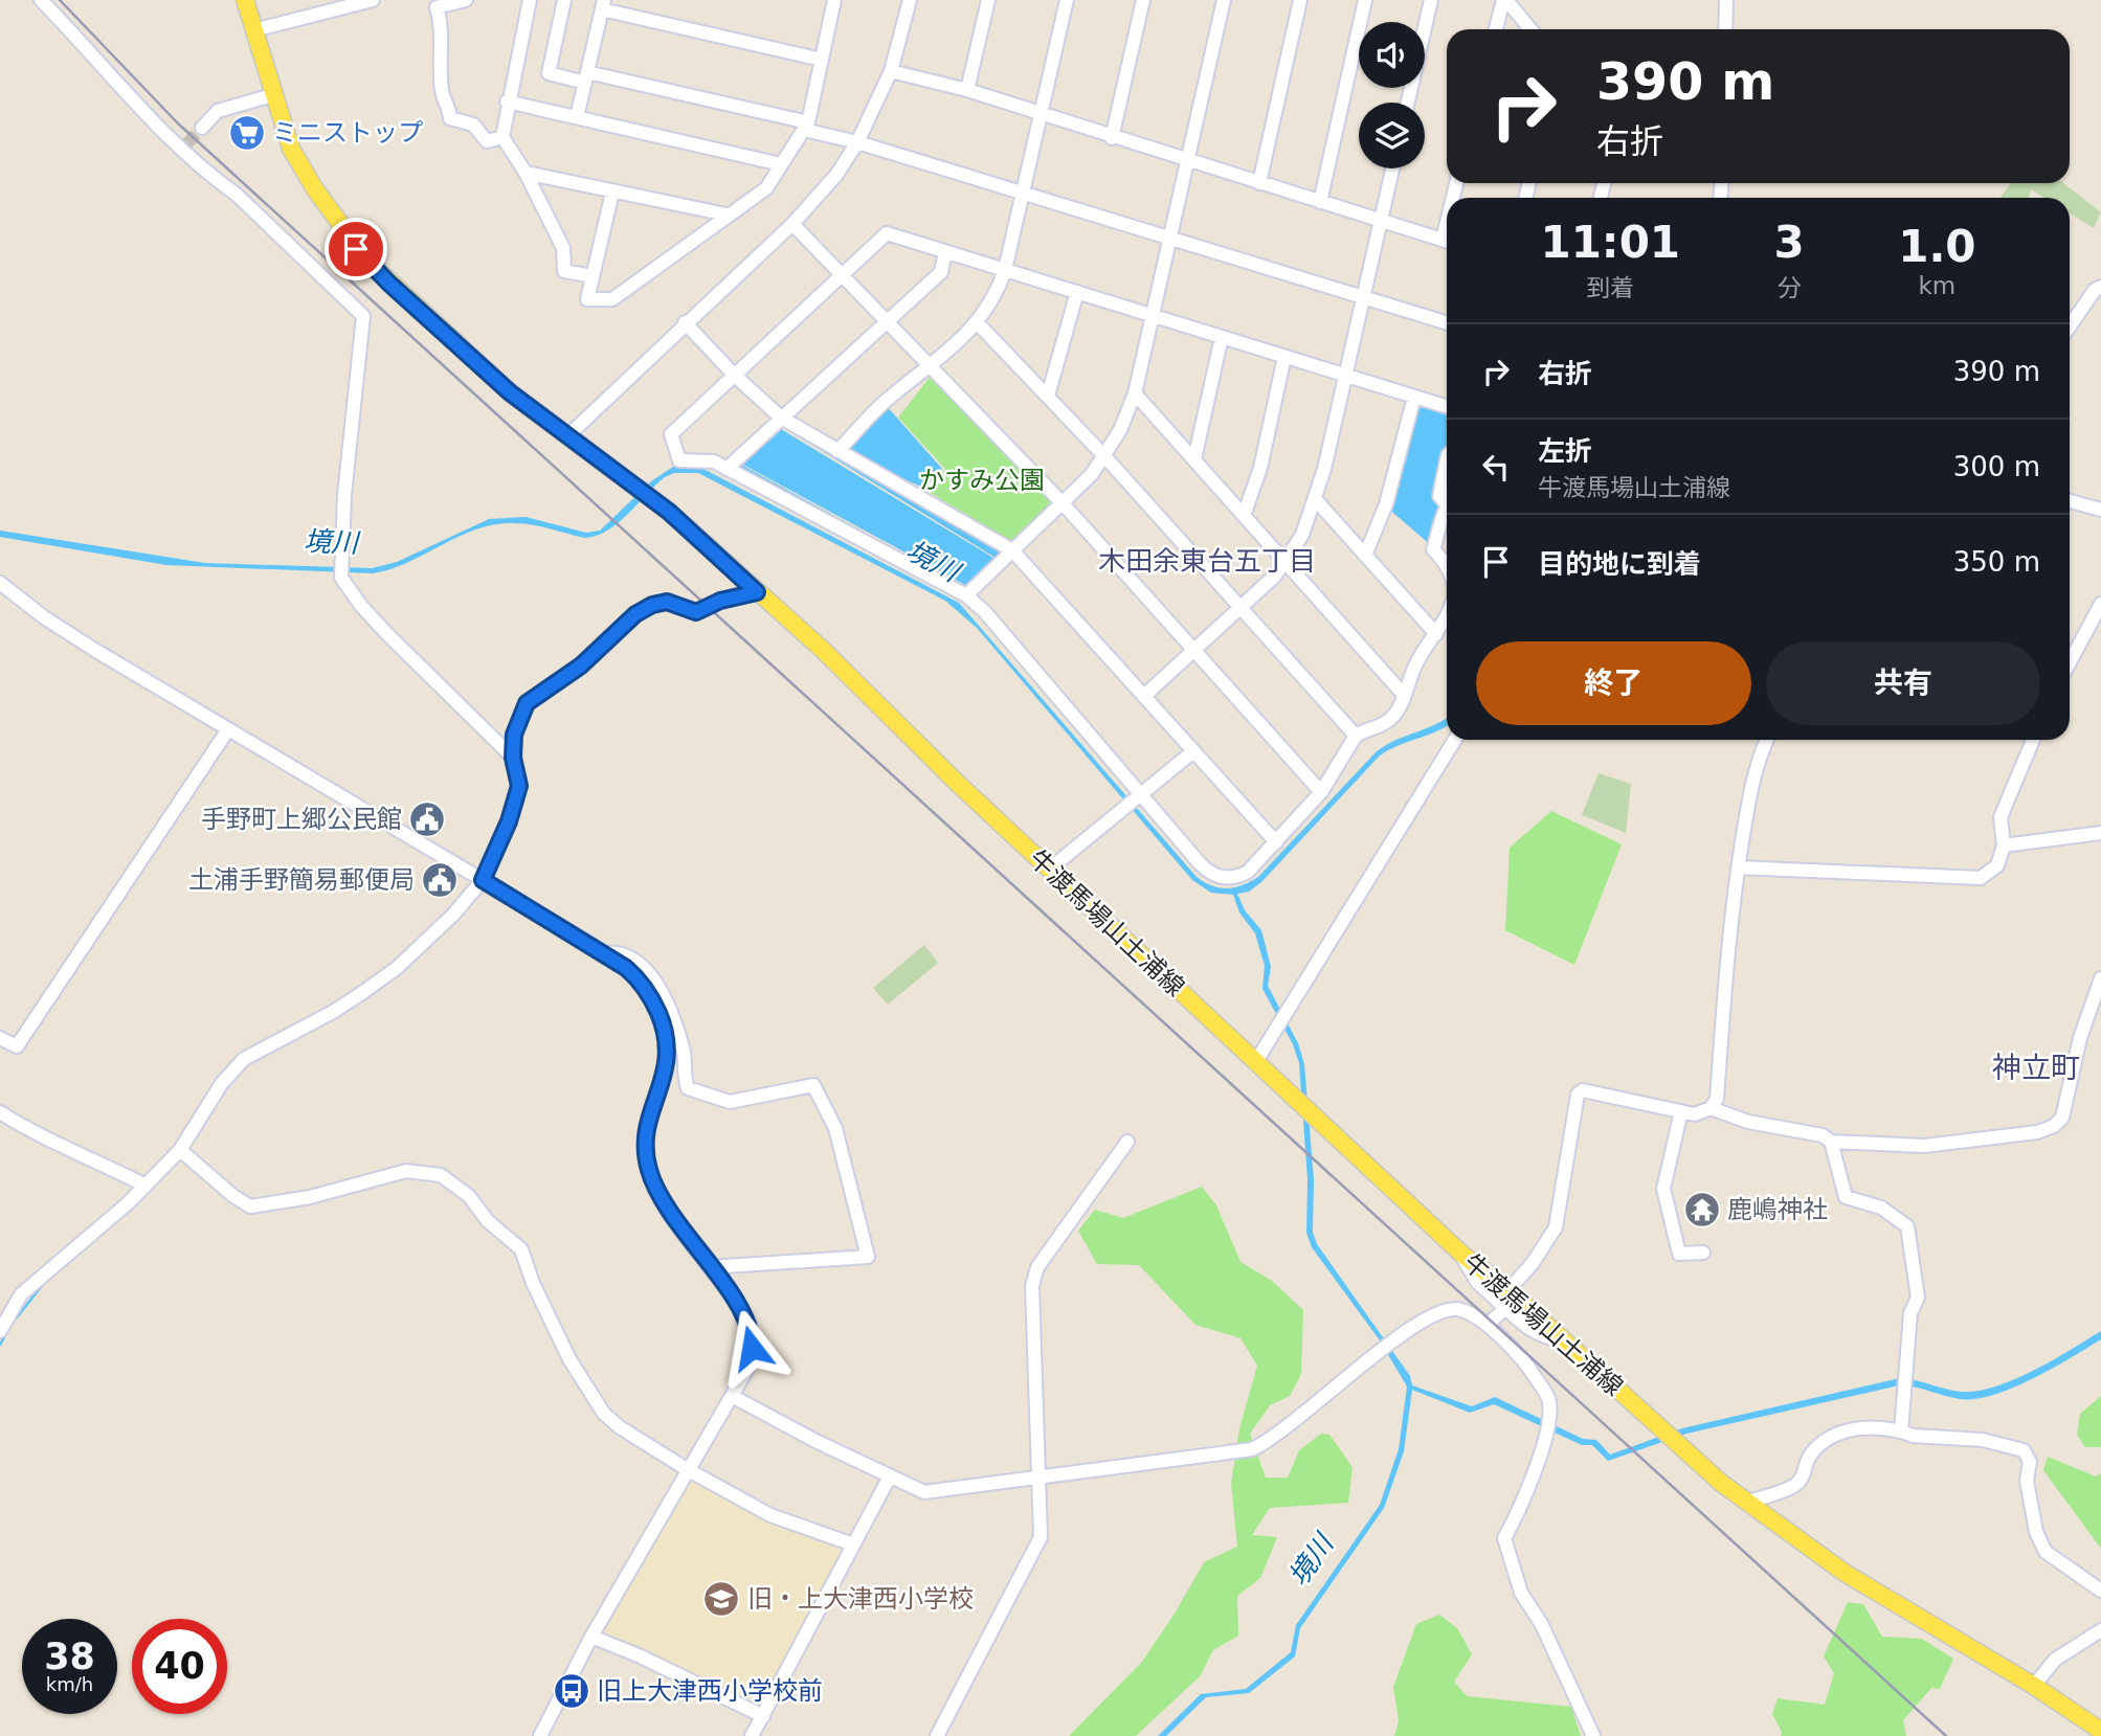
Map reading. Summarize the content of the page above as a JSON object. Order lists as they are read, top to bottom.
{
  "streets": {
    "main road": ["牛渡馬場山土浦線"]
  },
  "districts": ["木田余東台五丁目", "神立町"],
  "water": ["境川"],
  "parks": ["かすみ公園"],
  "places": {
    "supermarket": ["ミニストップ"],
    "public building": ["手野町上郷公民館", "土浦手野簡易郵便局"],
    "temple": ["鹿嶋神社"],
    "school or university": ["旧・上大津西小学校"],
    "bus stop": ["旧上大津西小学校前"]
  },
  "page": {
    "turn": ["390 m", "右折"],
    "eta": [
      "11:01",
      "到着",
      "3",
      "分",
      "1.0",
      "km"
    ],
    "list": [
      {
        "name": "右折",
        "value": "390 m"
      },
      {
        "name": "左折",
        "note": "牛渡馬場山土浦線",
        "value": "300 m"
      },
      {
        "name": "目的地に到着",
        "value": "350 m"
      }
    ],
    "buttons": ["終了", "共有"],
    "speed": "38 km/h",
    "limit": "40"
  }
}
